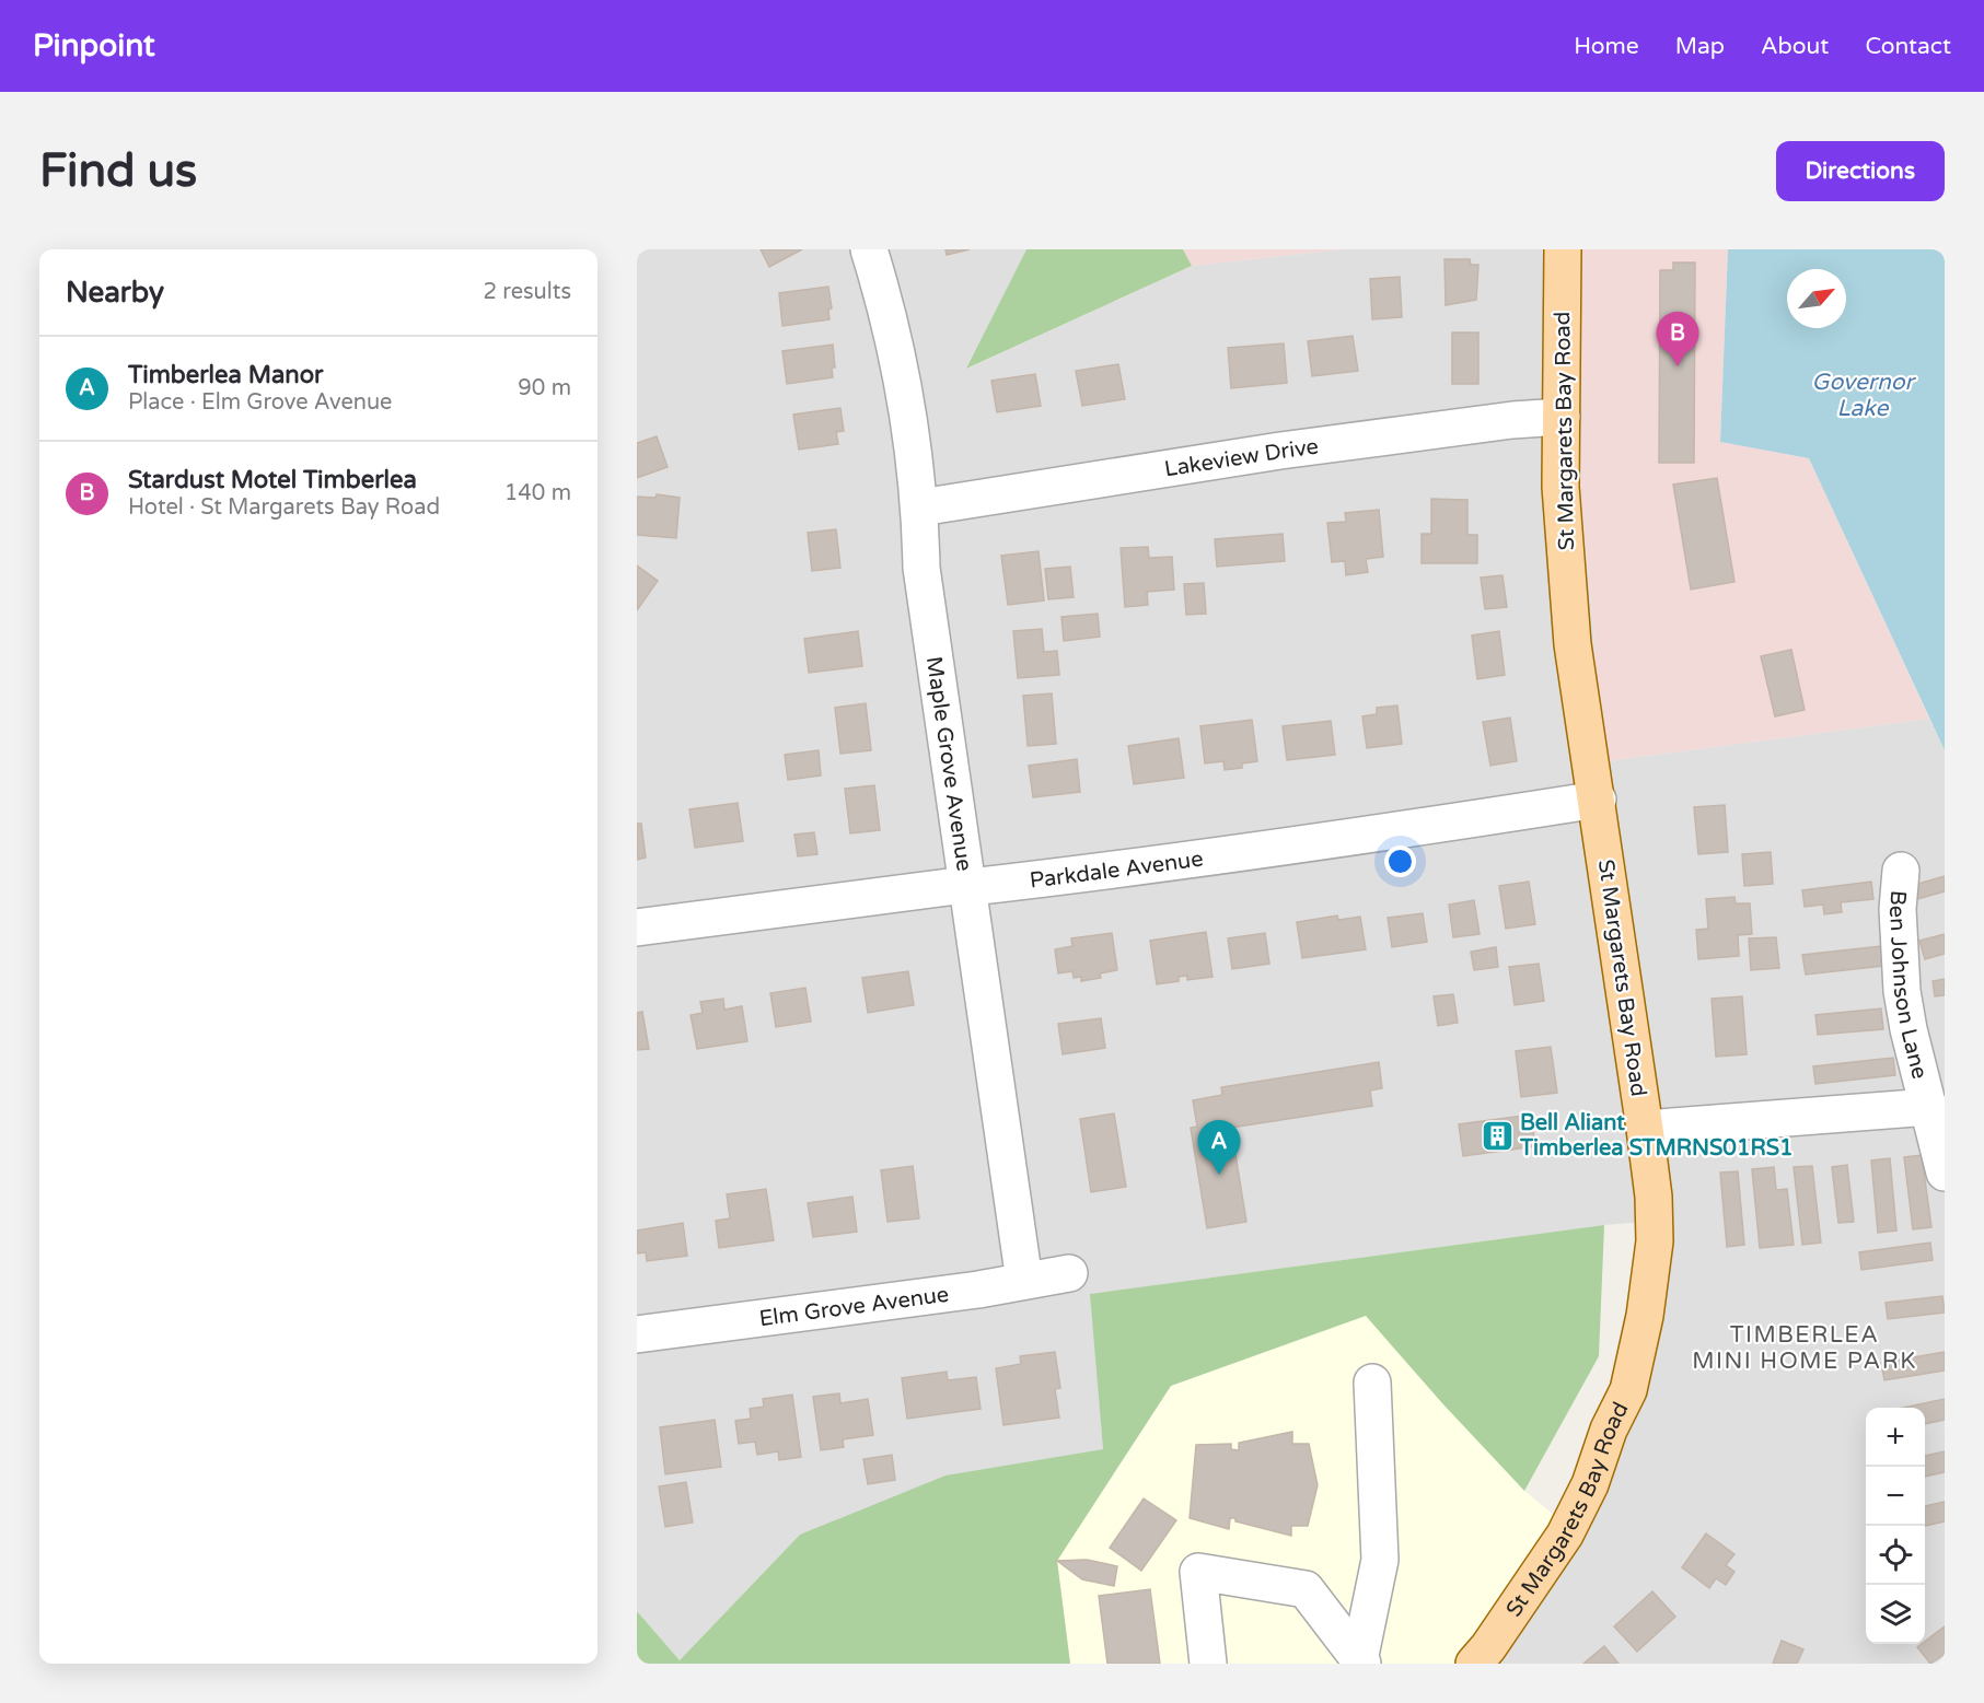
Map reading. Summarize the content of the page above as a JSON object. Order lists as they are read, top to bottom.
{
  "streets": {
    "main road": ["St Margarets Bay Road"],
    "street": [
      "Lakeview Drive",
      "Maple Grove Avenue",
      "Parkdale Avenue",
      "Ben Johnson Lane",
      "Elm Grove Avenue"
    ]
  },
  "crossings": [
    ["St Margarets Bay Road", "Lakeview Drive"],
    ["St Margarets Bay Road", "Parkdale Avenue"],
    ["Lakeview Drive", "Maple Grove Avenue"],
    ["Maple Grove Avenue", "Parkdale Avenue"],
    ["Maple Grove Avenue", "Elm Grove Avenue"]
  ],
  "districts": ["TIMBERLEA MINI HOME PARK"],
  "water": ["Governor Lake"],
  "places": {
    "building": ["Bell Aliant Timberlea STMRNS01RS1"]
  },
  "north": "top right",
  "page": {
    "header": "Pinpoint",
    "nav": [
      "Home",
      "Map",
      "About",
      "Contact"
    ],
    "buttons": "Directions",
    "title": "Find us",
    "heading": ["Nearby", "2 results"],
    "pins": ["B", "A"],
    "list": [
      {
        "mark": "A",
        "name": "Timberlea Manor",
        "note": "Place · Elm Grove Avenue",
        "value": "90 m"
      },
      {
        "mark": "B",
        "name": "Stardust Motel Timberlea",
        "note": "Hotel · St Margarets Bay Road",
        "value": "140 m"
      }
    ],
    "map_buttons": ["+", "−"]
  }
}
